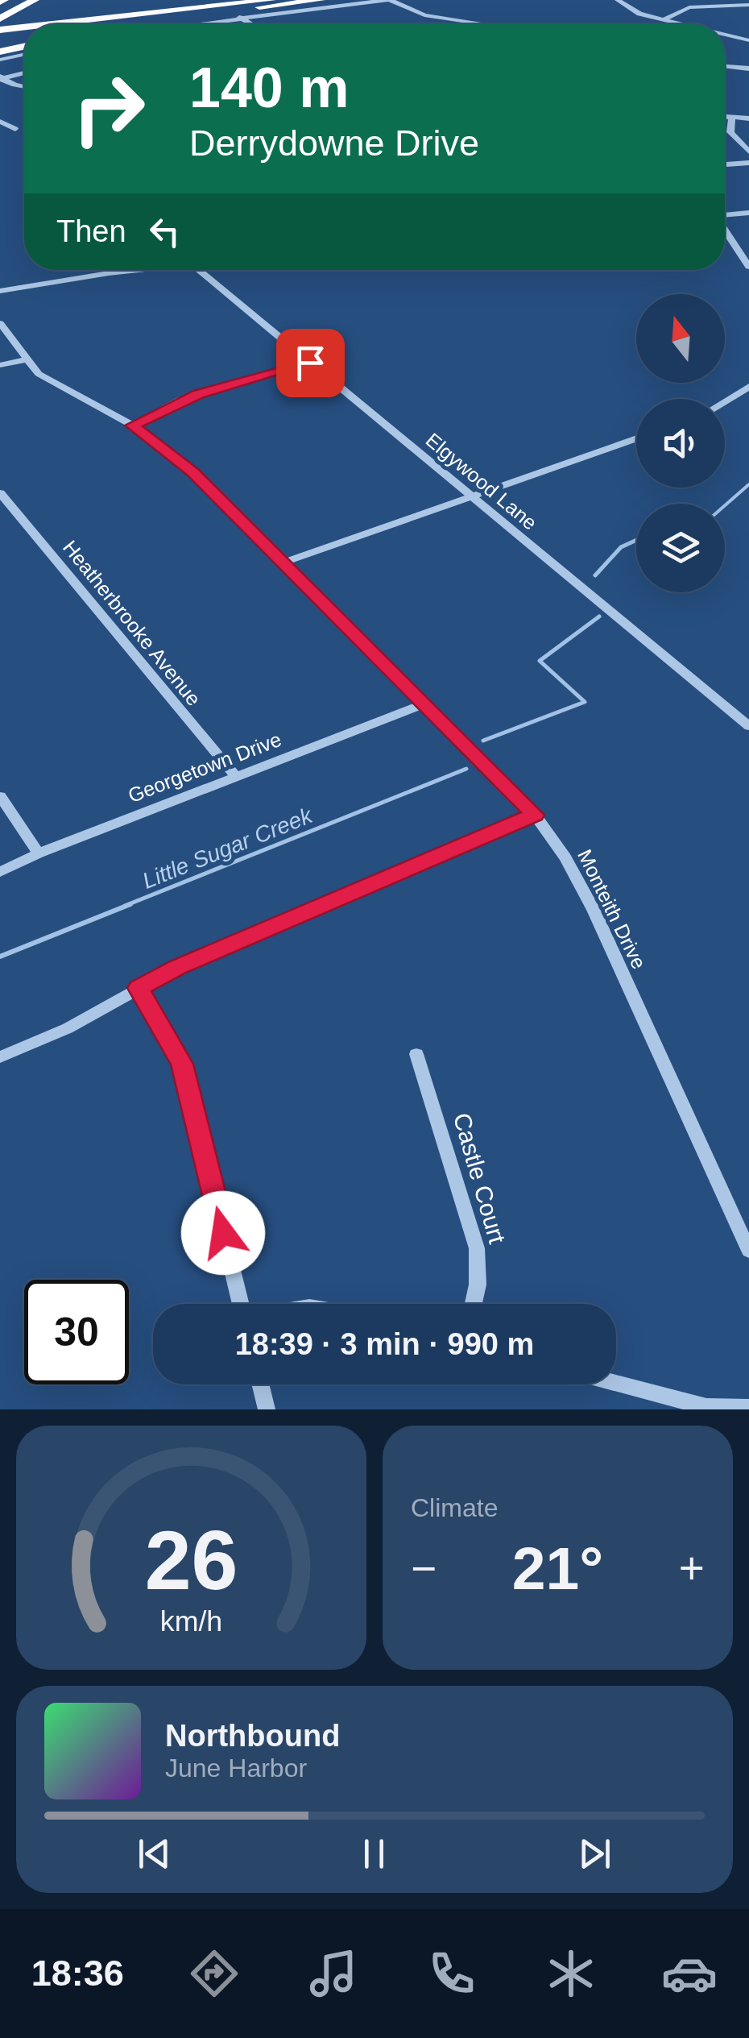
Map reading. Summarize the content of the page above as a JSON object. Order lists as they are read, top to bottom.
{
  "streets": {
    "street": [
      "Elgywood Lane",
      "Heatherbrooke Avenue",
      "Georgetown Drive",
      "Monteith Drive",
      "Castle Court"
    ]
  },
  "crossings": [
    ["Heatherbrooke Avenue", "Georgetown Drive"],
    ["Georgetown Drive", "Monteith Drive"]
  ],
  "water": ["Little Sugar Creek"],
  "north": "top",
  "page": {
    "turn": ["140 m", "Derrydowne Drive"],
    "then": "Then",
    "limit": "30",
    "trip": "18:39 · 3 min · 990 m",
    "tile": "Climate",
    "heat": ["−", "21°", "+"],
    "song": ["Northbound", "June Harbor"],
    "tabs": "18:36",
    "gauge": ["26", "km/h"]
  }
}
